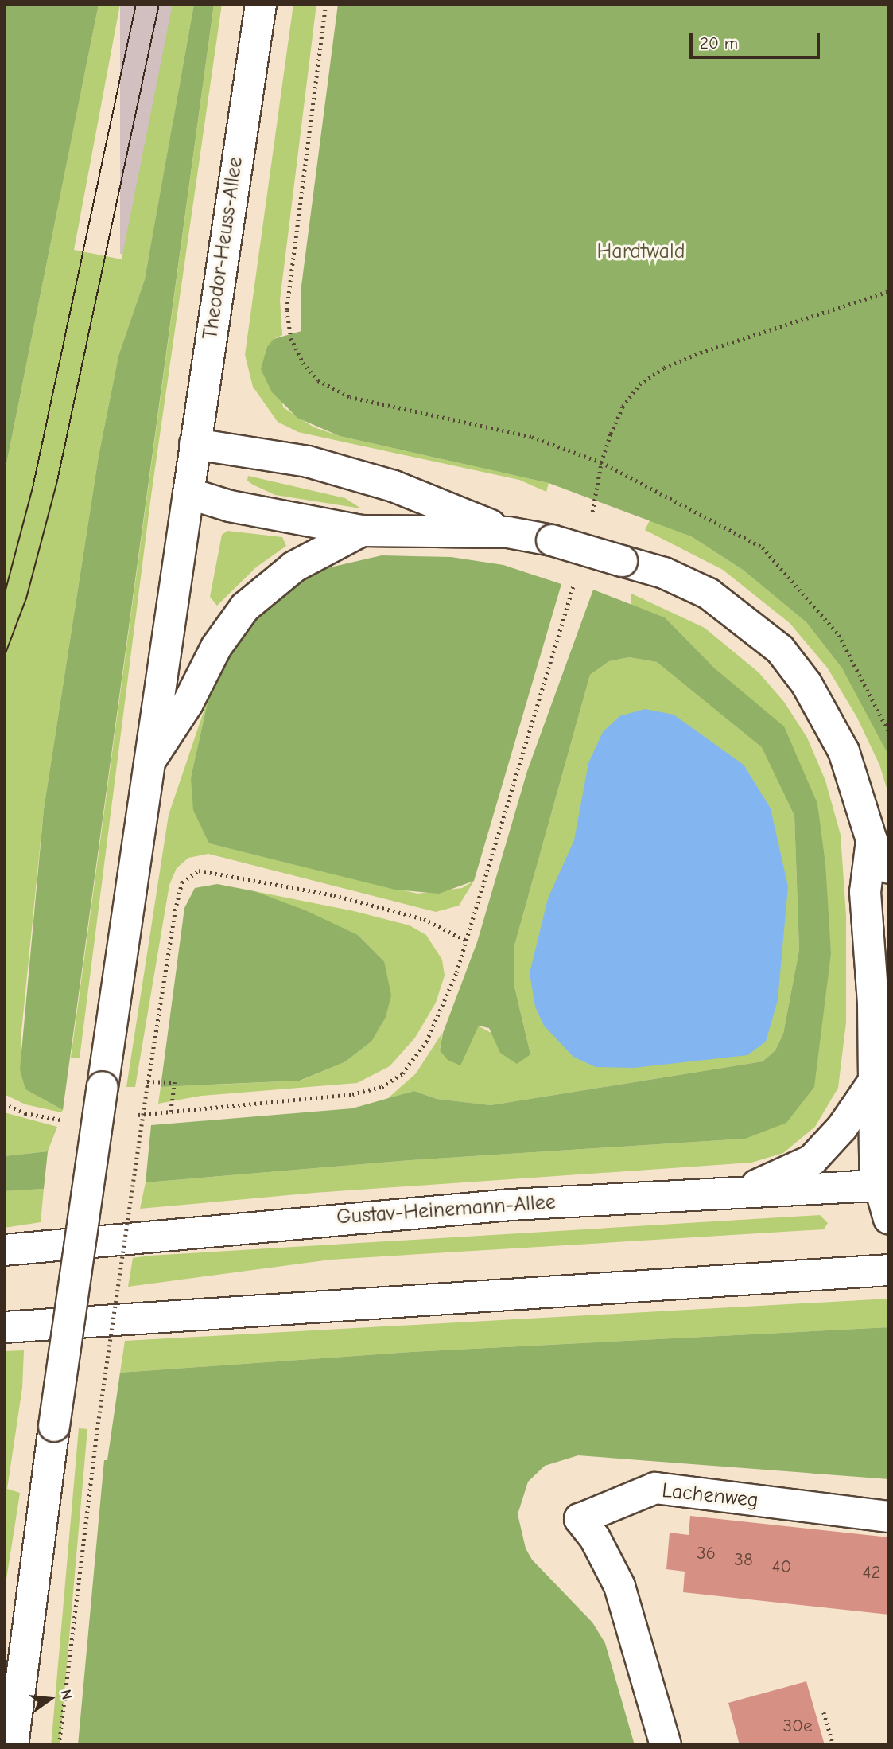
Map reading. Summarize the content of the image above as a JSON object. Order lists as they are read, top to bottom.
{
  "streets": {
    "main road": ["Theodor-Heuss-Allee", "Gustav-Heinemann-Allee", "Lachenweg"]
  },
  "parks": ["Hardtwald"],
  "house_numbers": [
    "36",
    "38",
    "40",
    "42",
    "30e"
  ],
  "scale_bar": "20 m",
  "north": "right"
}
